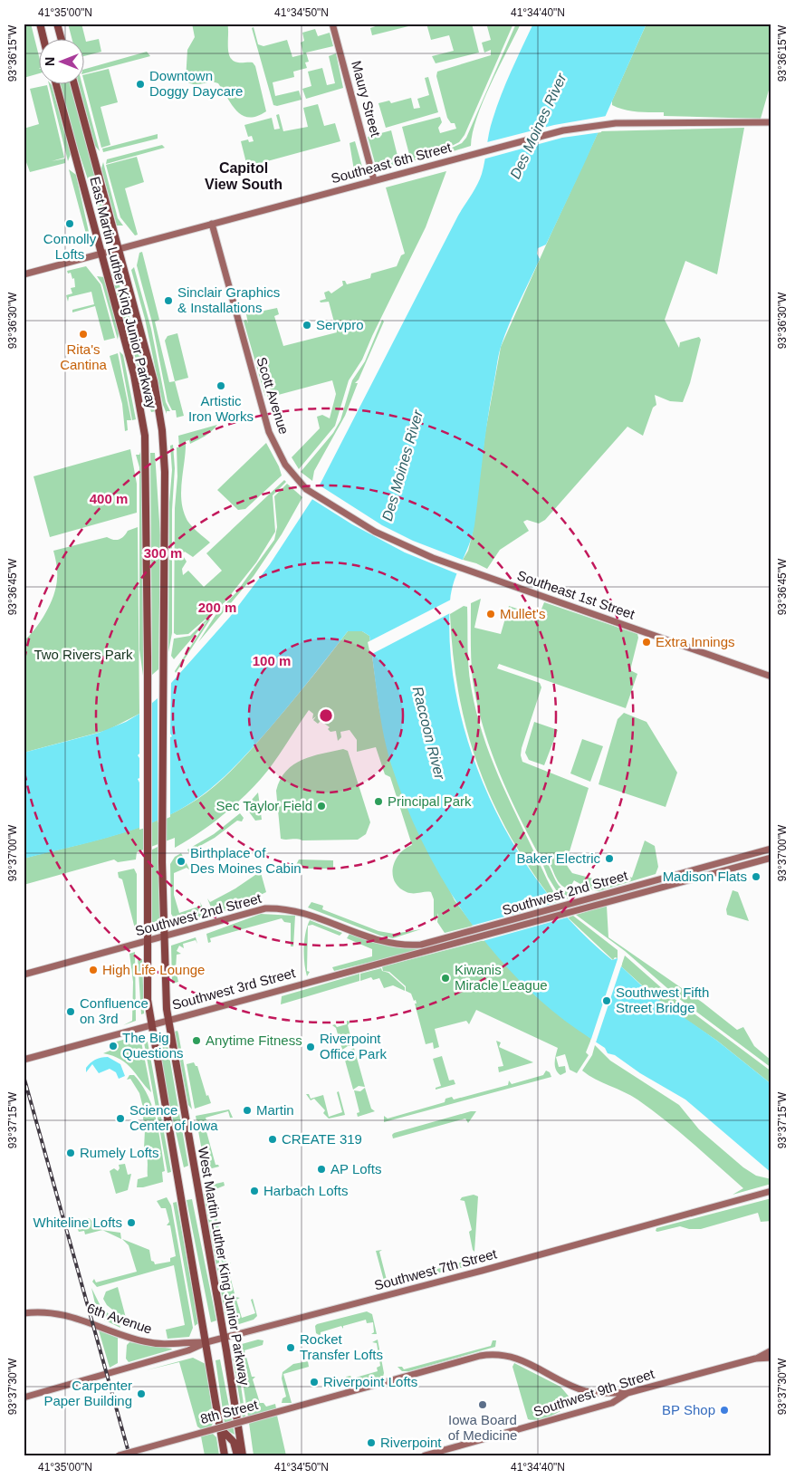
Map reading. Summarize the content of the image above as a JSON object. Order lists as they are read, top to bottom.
{
  "streets": {
    "main road": [
      "Maury Street",
      "Southeast 6th Street",
      "East Martin Luther King Junior Parkway",
      "Scott Avenue",
      "Southeast 1st Street",
      "Southwest 2nd Street",
      "Southwest 3rd Street",
      "West Martin Luther King Junior Parkway",
      "Southwest 7th Street",
      "6th Avenue",
      "Southwest 9th Street",
      "8th Street"
    ]
  },
  "crossings": [
    ["Maury Street", "Southeast 6th Street"],
    ["Southeast 6th Street", "East Martin Luther King Junior Parkway"],
    ["Southeast 6th Street", "Scott Avenue"],
    ["East Martin Luther King Junior Parkway", "Southwest 2nd Street"],
    ["East Martin Luther King Junior Parkway", "West Martin Luther King Junior Parkway"],
    ["Scott Avenue", "Southeast 1st Street"],
    ["Southwest 2nd Street", "Southwest 3rd Street"],
    ["Southwest 2nd Street", "West Martin Luther King Junior Parkway"],
    ["Southwest 3rd Street", "West Martin Luther King Junior Parkway"],
    ["West Martin Luther King Junior Parkway", "Southwest 7th Street"],
    ["Southwest 7th Street", "6th Avenue"],
    ["Southwest 9th Street", "8th Street"]
  ],
  "districts": ["Capitol View South"],
  "water": ["Des Moines River", "Raccoon River"],
  "parks": ["Two Rivers Park"],
  "places": [
    "Downtown Doggy Daycare",
    "Connolly Lofts",
    "Sinclair Graphics & Installations",
    "Servpro",
    "Rita's Cantina",
    "Artistic Iron Works",
    "Mullet's",
    "Extra Innings",
    "Principal Park",
    "Sec Taylor Field",
    "Baker Electric",
    "Birthplace of Des Moines Cabin",
    "Madison Flats",
    "High Life Lounge",
    "Kiwanis Miracle League",
    "Southwest Fifth Street Bridge",
    "Confluence on 3rd",
    "Anytime Fitness",
    "The Big Questions",
    "Riverpoint Office Park",
    "Martin",
    "Science Center of Iowa",
    "CREATE 319",
    "Rumely Lofts",
    "AP Lofts",
    "Harbach Lofts",
    "Whiteline Lofts",
    "Rocket Transfer Lofts",
    "Riverpoint Lofts",
    "Carpenter Paper Building",
    "Iowa Board of Medicine",
    "BP Shop",
    "Riverpoint"
  ],
  "north": "left",
  "coordinates": [
    "41°35'00\"N",
    "41°34'50\"N",
    "41°34'40\"N",
    "93°36'15\"W",
    "93°36'30\"W",
    "93°36'45\"W",
    "93°37'00\"W",
    "93°37'15\"W",
    "93°37'30\"W"
  ],
  "rings": [
    "400 m",
    "300 m",
    "200 m",
    "100 m"
  ]
}
